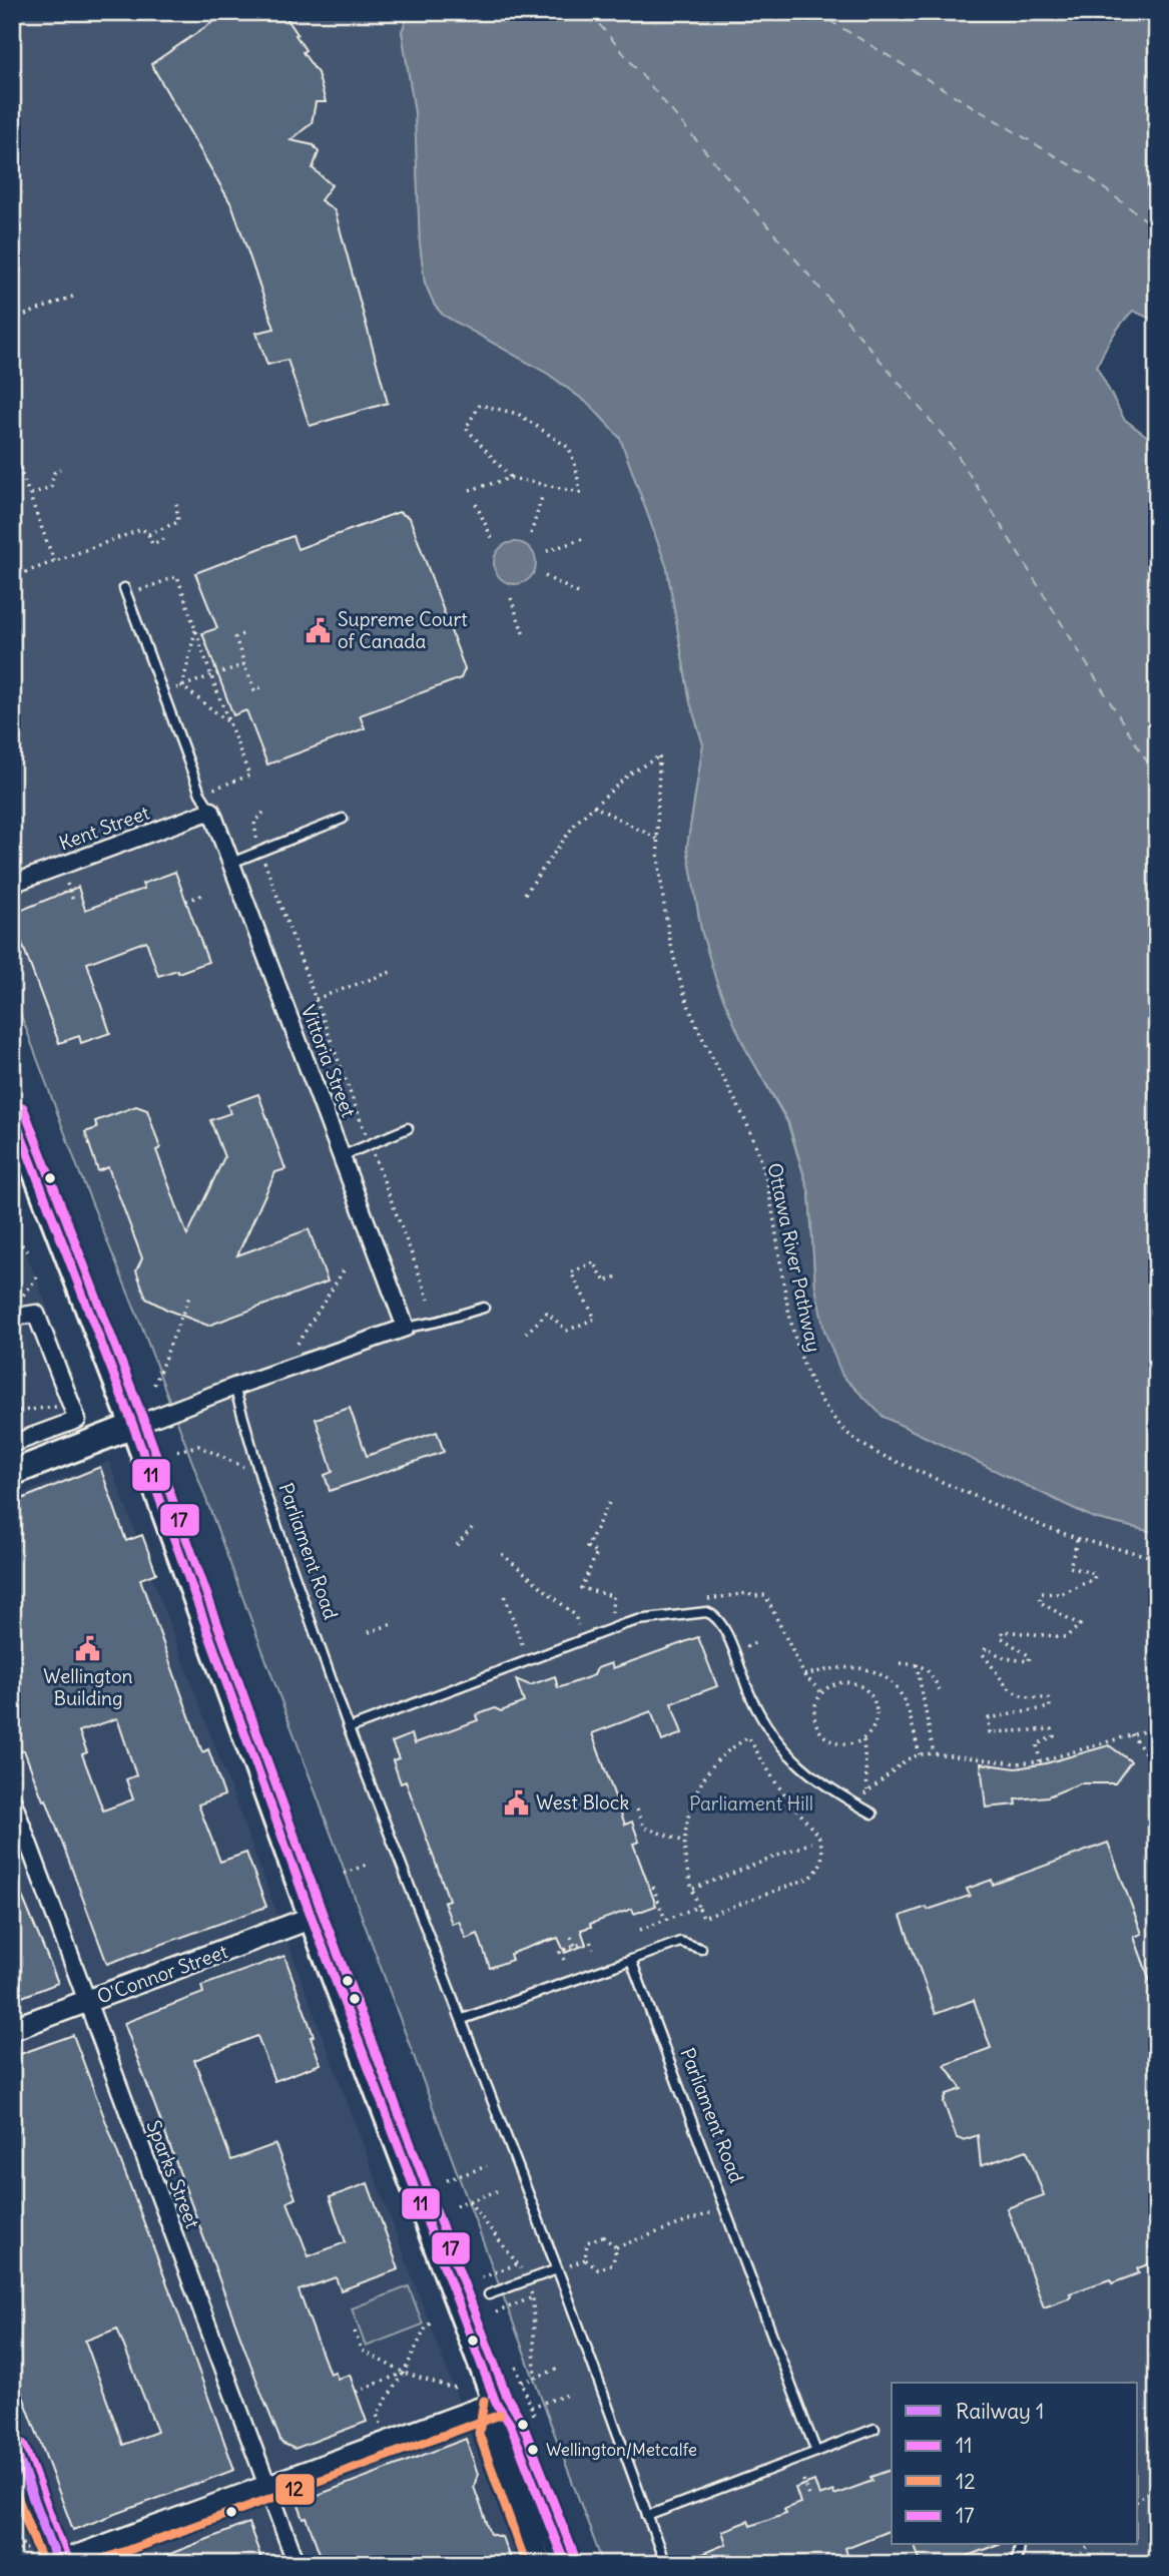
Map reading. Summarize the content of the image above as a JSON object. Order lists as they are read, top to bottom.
{
  "streets": {
    "main road": ["O'Connor Street"],
    "street": ["Kent Street", "Vittoria Street", "Sparks Street"],
    "lane": ["Parliament Road"],
    "path": ["Ottawa River Pathway"]
  },
  "crossings": [
    ["Kent Street", "Vittoria Street"],
    ["O'Connor Street", "Sparks Street"]
  ],
  "parks": ["Parliament Hill"],
  "places": {
    "public building": ["Supreme Court of Canada", "Wellington Building", "West Block"],
    "other": ["Wellington/Metcalfe"]
  },
  "lines": [
    "transit line 17",
    "transit line 11",
    "transit line 12",
    "rail line 1"
  ],
  "legend": [
    "Railway 1",
    "11",
    "12",
    "17"
  ]
}
